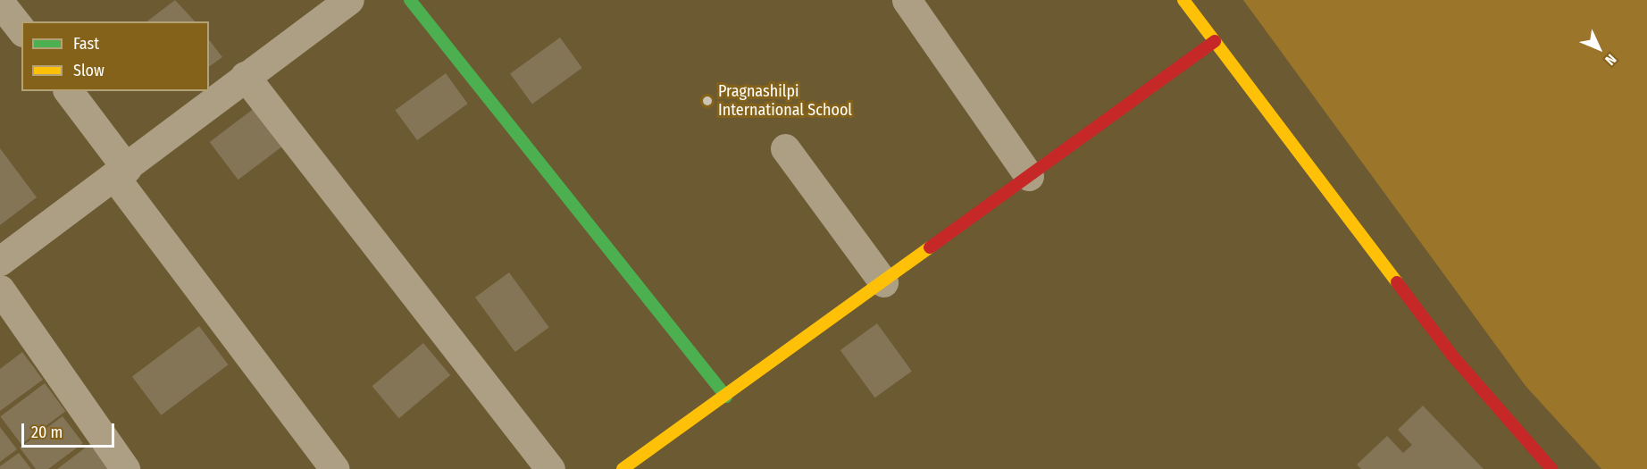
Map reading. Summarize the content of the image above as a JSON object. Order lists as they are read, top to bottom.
{
  "places": ["Pragnashilpi International School"],
  "legend": ["Fast", "Slow"],
  "scale_bar": "20 m",
  "north": "bottom right"
}
